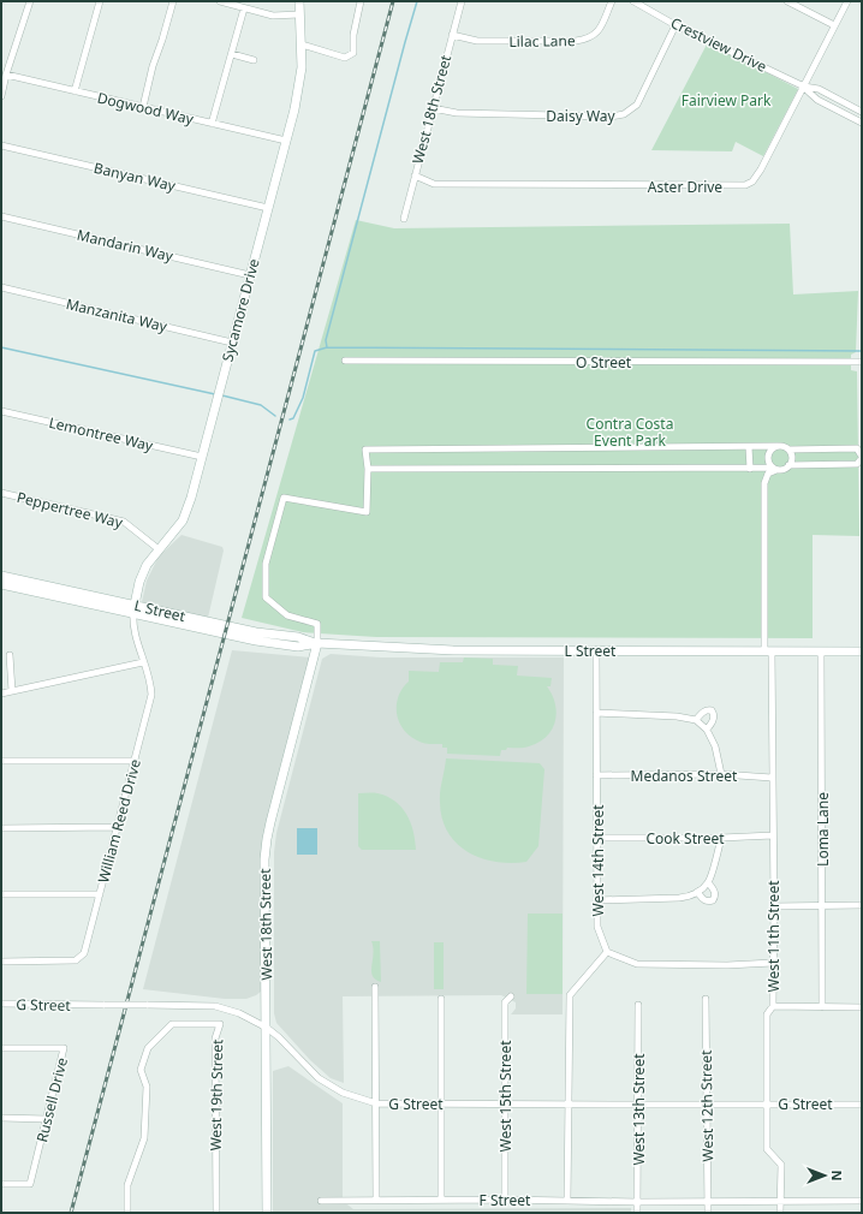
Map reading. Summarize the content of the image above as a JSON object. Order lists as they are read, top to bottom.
{
  "streets": {
    "street": [
      "Lilac Lane",
      "Crestview Drive",
      "Dogwood Way",
      "West 18th Street",
      "Daisy Way",
      "Banyan Way",
      "Aster Drive",
      "Mandarin Way",
      "Sycamore Drive",
      "Manzanita Way",
      "O Street",
      "Lemontree Way",
      "Peppertree Way",
      "L Street",
      "Medanos Street",
      "William Reed Drive",
      "Loma Lane",
      "Cook Street",
      "West 14th Street",
      "West 11th Street",
      "G Street",
      "West 19th Street",
      "West 15th Street",
      "Russell Drive",
      "West 12th Street",
      "West 13th Street",
      "F Street"
    ]
  },
  "crossings": [
    ["Lilac Lane", "West 18th Street"],
    ["Crestview Drive", "Daisy Way"],
    ["Crestview Drive", "Aster Drive"],
    ["Dogwood Way", "Sycamore Drive"],
    ["West 18th Street", "Daisy Way"],
    ["West 18th Street", "Aster Drive"],
    ["West 18th Street", "L Street"],
    ["West 18th Street", "G Street"],
    ["Banyan Way", "Sycamore Drive"],
    ["Mandarin Way", "Sycamore Drive"],
    ["Sycamore Drive", "Manzanita Way"],
    ["Sycamore Drive", "Lemontree Way"],
    ["Sycamore Drive", "Peppertree Way"],
    ["Sycamore Drive", "L Street"],
    ["Sycamore Drive", "William Reed Drive"],
    ["L Street", "William Reed Drive"],
    ["L Street", "Loma Lane"],
    ["L Street", "West 14th Street"],
    ["L Street", "West 11th Street"],
    ["Medanos Street", "West 14th Street"],
    ["Medanos Street", "West 11th Street"],
    ["Cook Street", "West 14th Street"],
    ["Cook Street", "West 11th Street"],
    ["West 11th Street", "G Street"],
    ["West 11th Street", "F Street"],
    ["G Street", "West 15th Street"],
    ["G Street", "West 12th Street"],
    ["G Street", "West 13th Street"],
    ["West 15th Street", "F Street"],
    ["West 12th Street", "F Street"],
    ["West 13th Street", "F Street"]
  ],
  "parks": ["Fairview Park", "Contra Costa Event Park"],
  "north": "right"
}
